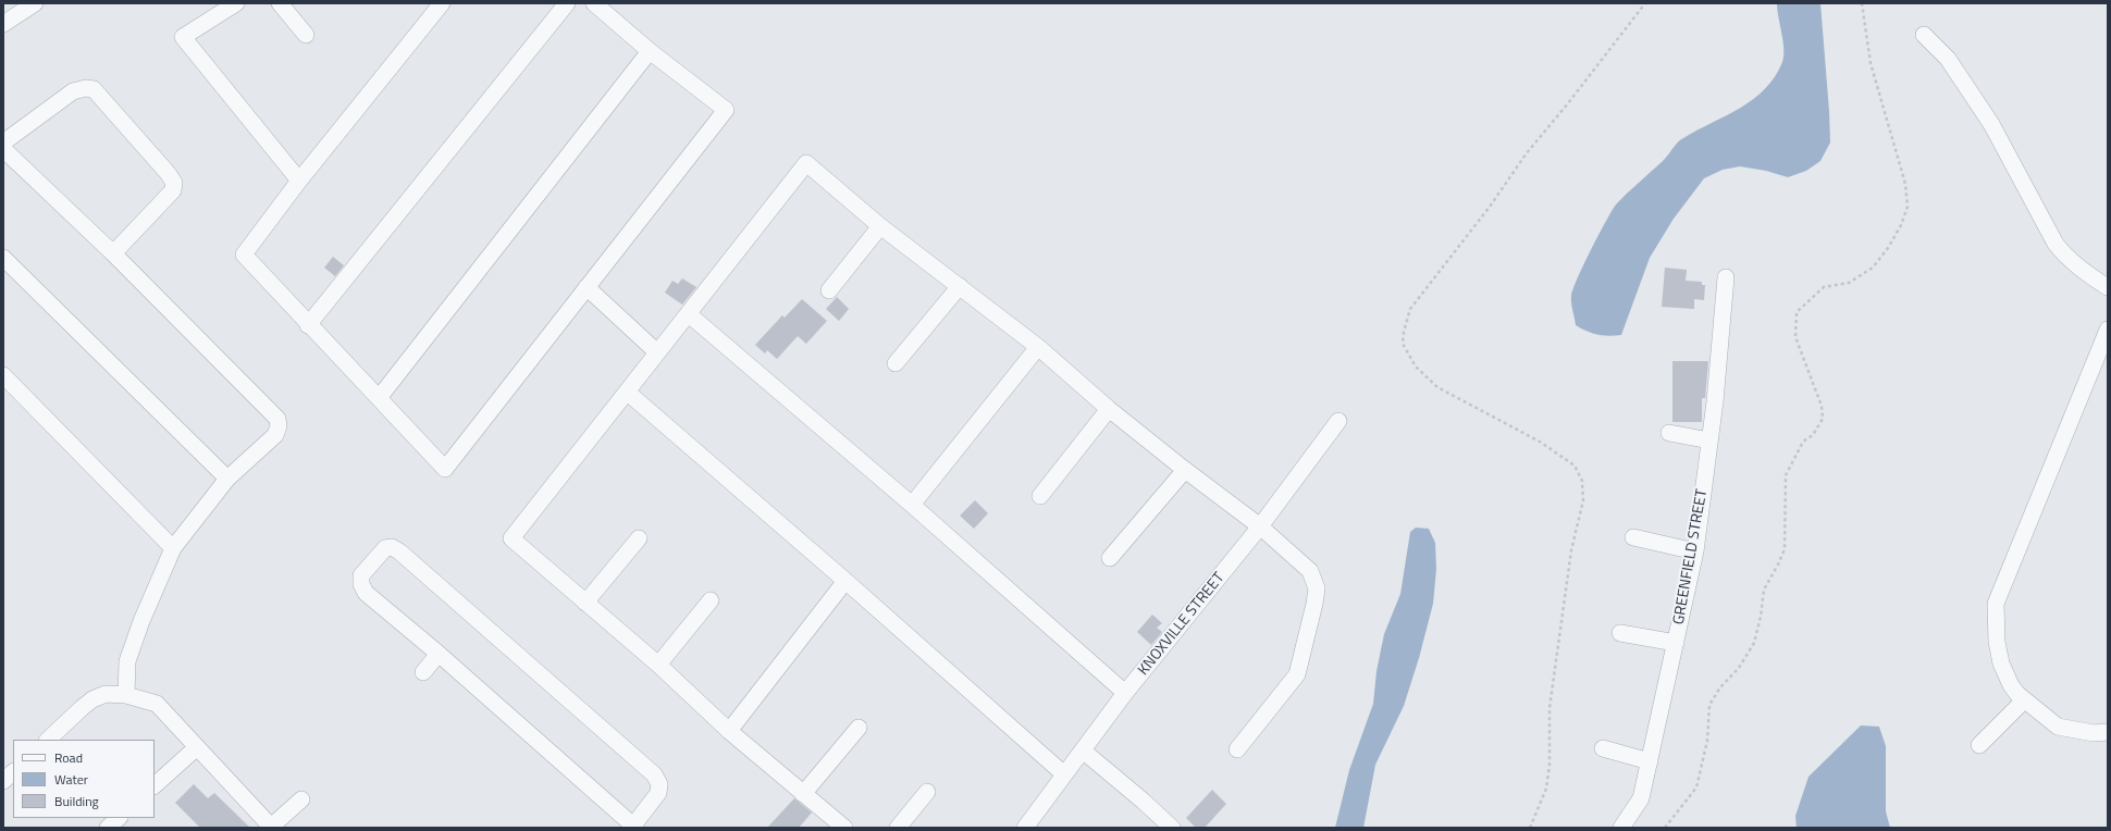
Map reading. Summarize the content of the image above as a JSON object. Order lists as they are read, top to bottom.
{
  "streets": {
    "street": ["GREENFIELD STREET", "KNOXVILLE STREET"]
  },
  "legend": ["Road", "Water", "Building"]
}
